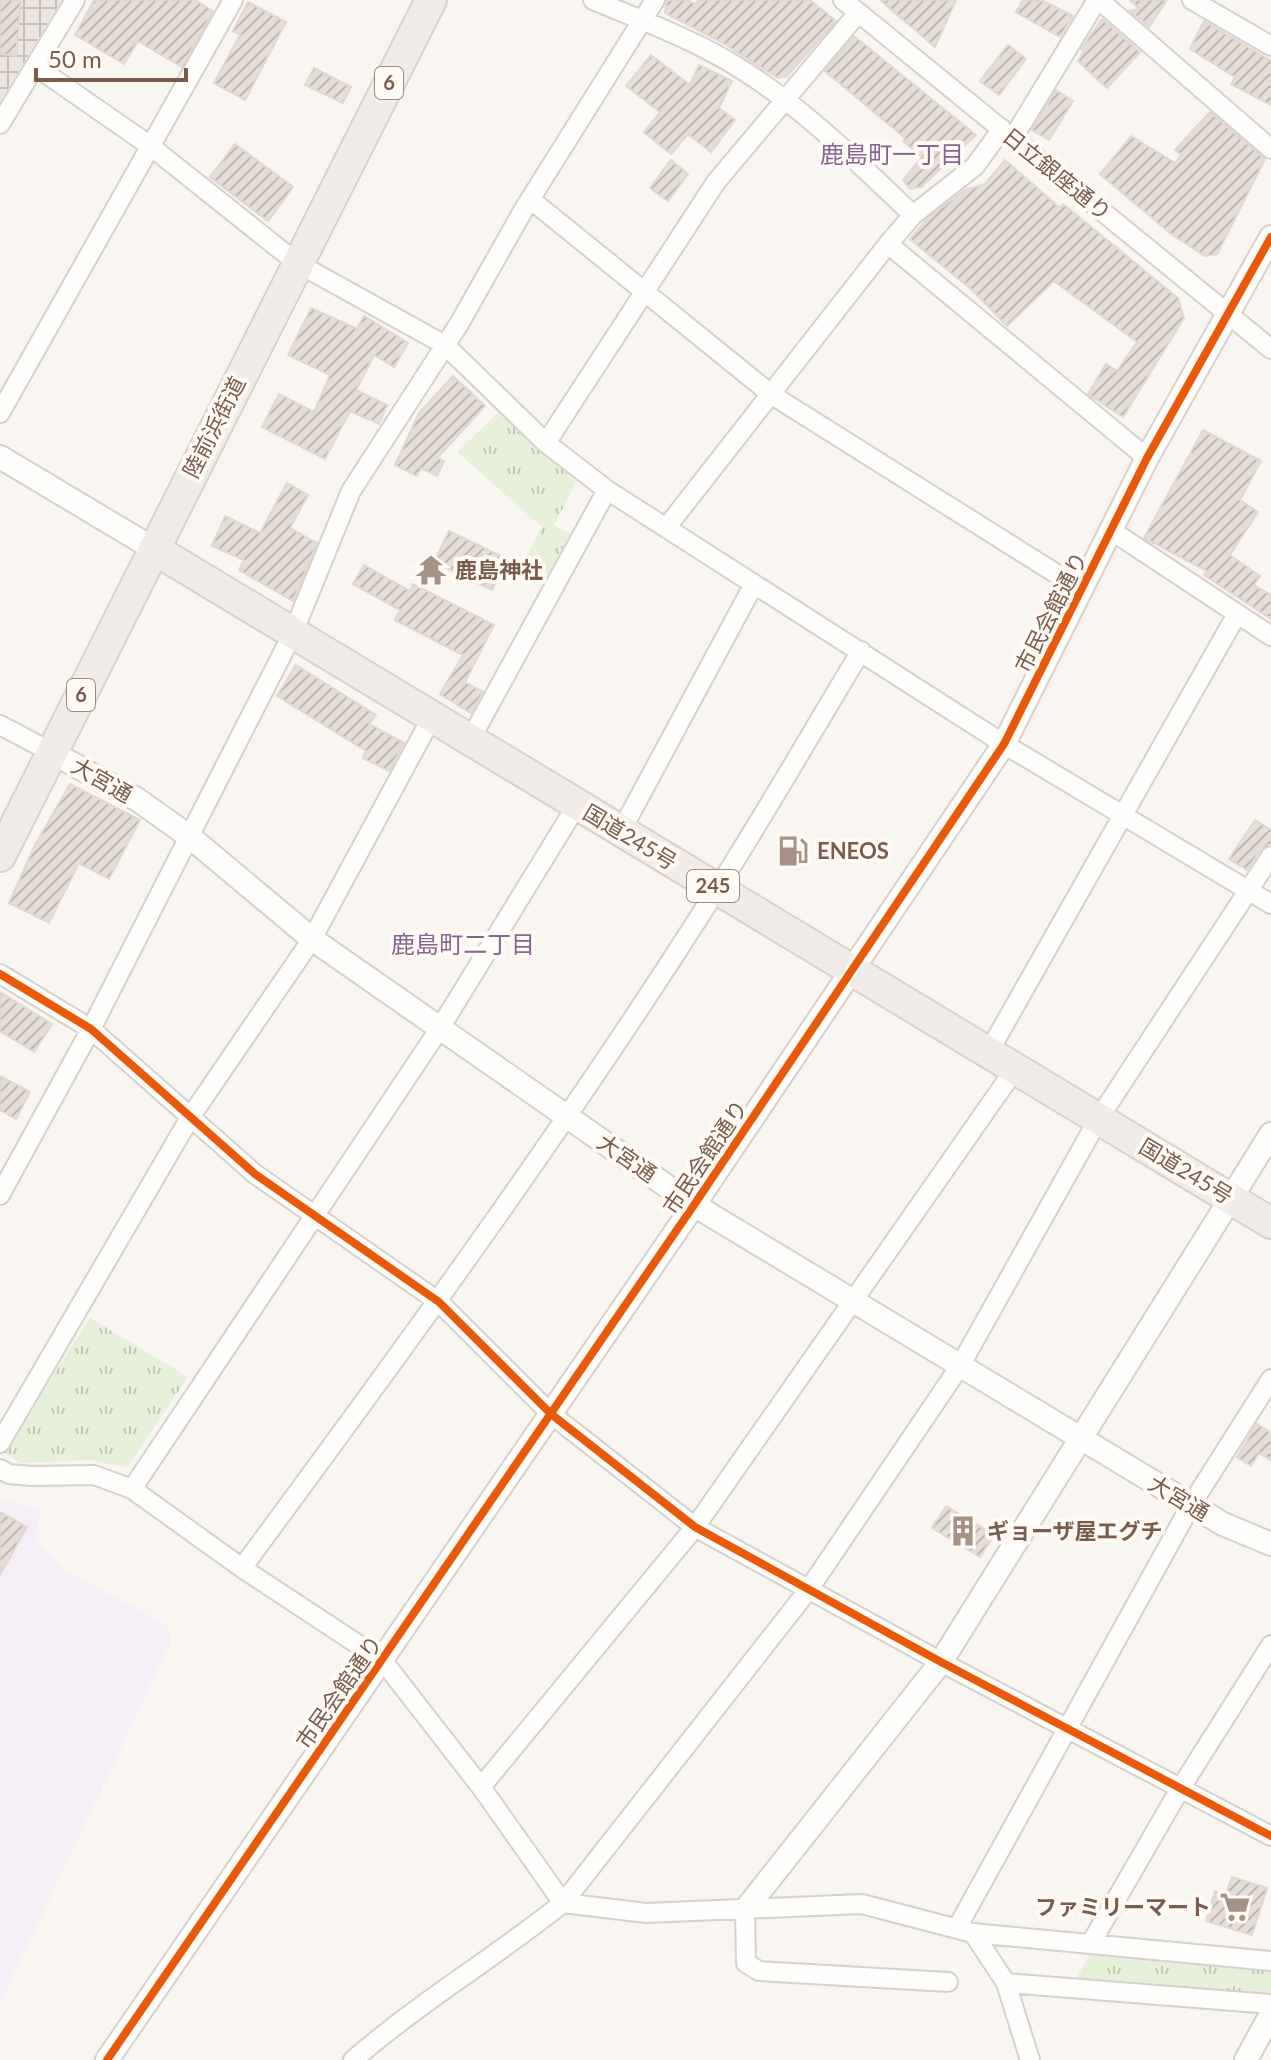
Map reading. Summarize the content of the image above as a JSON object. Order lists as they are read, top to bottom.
{
  "streets": {
    "highway": [
      "6",
      "陸前浜街道",
      "国道245号",
      "245"
    ],
    "street": ["日立銀座通り", "市民会館通り", "大宮通"]
  },
  "crossings": [
    ["日立銀座通り", "市民会館通り"],
    ["陸前浜街道", "大宮通"],
    ["陸前浜街道", "国道245号"],
    ["市民会館通り", "大宮通"],
    ["市民会館通り", "国道245号"]
  ],
  "districts": ["鹿島町一丁目", "鹿島町二丁目"],
  "places": {
    "temple": ["鹿島神社"],
    "fuel station": ["ENEOS"],
    "building": ["ギョーザ屋エグチ"],
    "supermarket": ["ファミリーマート"]
  },
  "scale_bar": "50 m"
}
